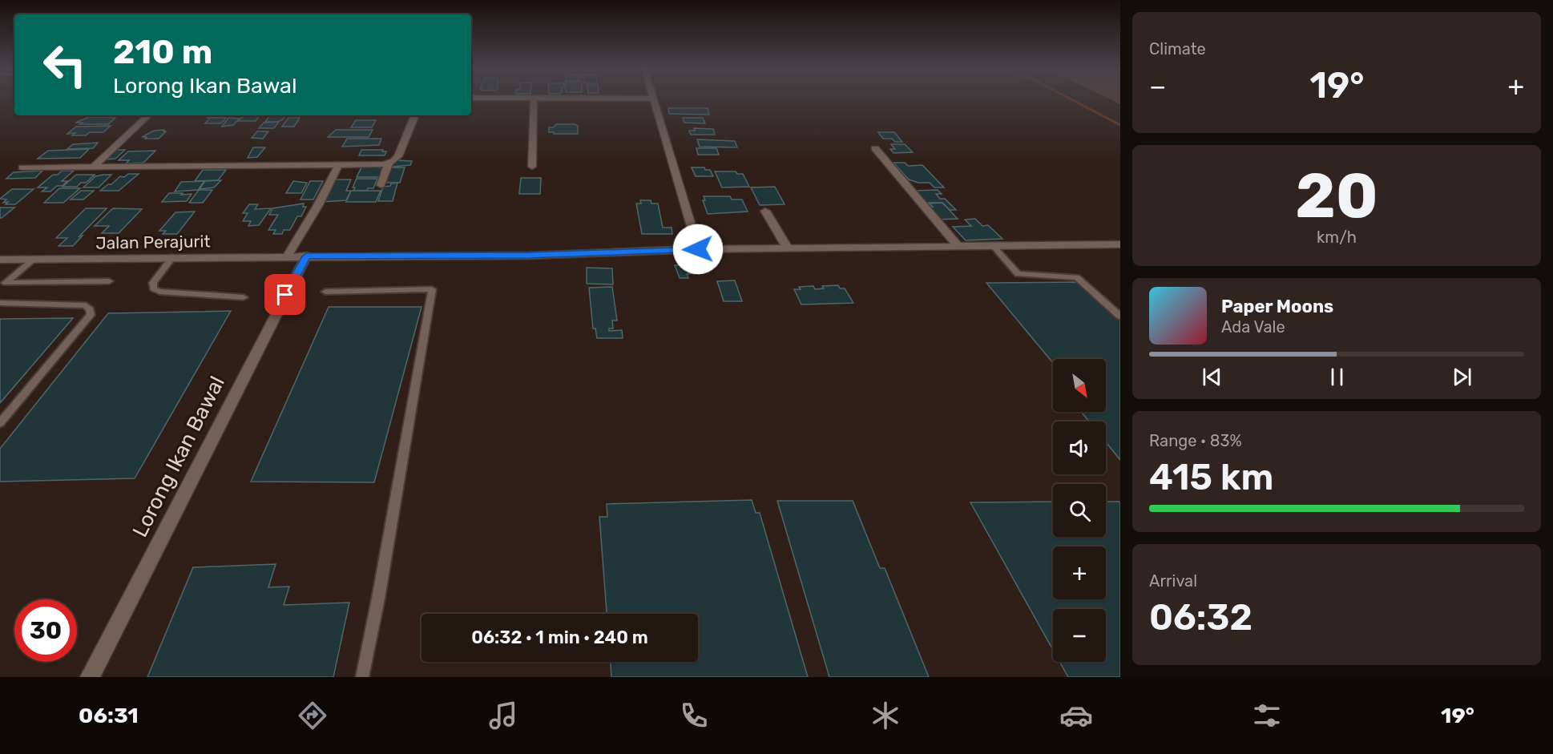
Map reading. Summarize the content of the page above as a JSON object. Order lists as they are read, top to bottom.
{
  "streets": {
    "street": ["Jalan Perajurit", "Lorong Ikan Bawal"]
  },
  "crossings": [
    ["Jalan Perajurit", "Lorong Ikan Bawal"]
  ],
  "north": "bottom right",
  "page": {
    "tile": [
      "Climate",
      ["20", "km/h"],
      ["Range · 83%", "415 km"],
      ["Arrival", "06:32"]
    ],
    "turn": ["210 m", "Lorong Ikan Bawal"],
    "heat": ["−", "19°", "+"],
    "song": ["Paper Moons", "Ada Vale"],
    "map_buttons": ["+", "−"],
    "limit": "30",
    "trip": "06:32 · 1 min · 240 m",
    "tabs": ["06:31", "19°"]
  }
}
